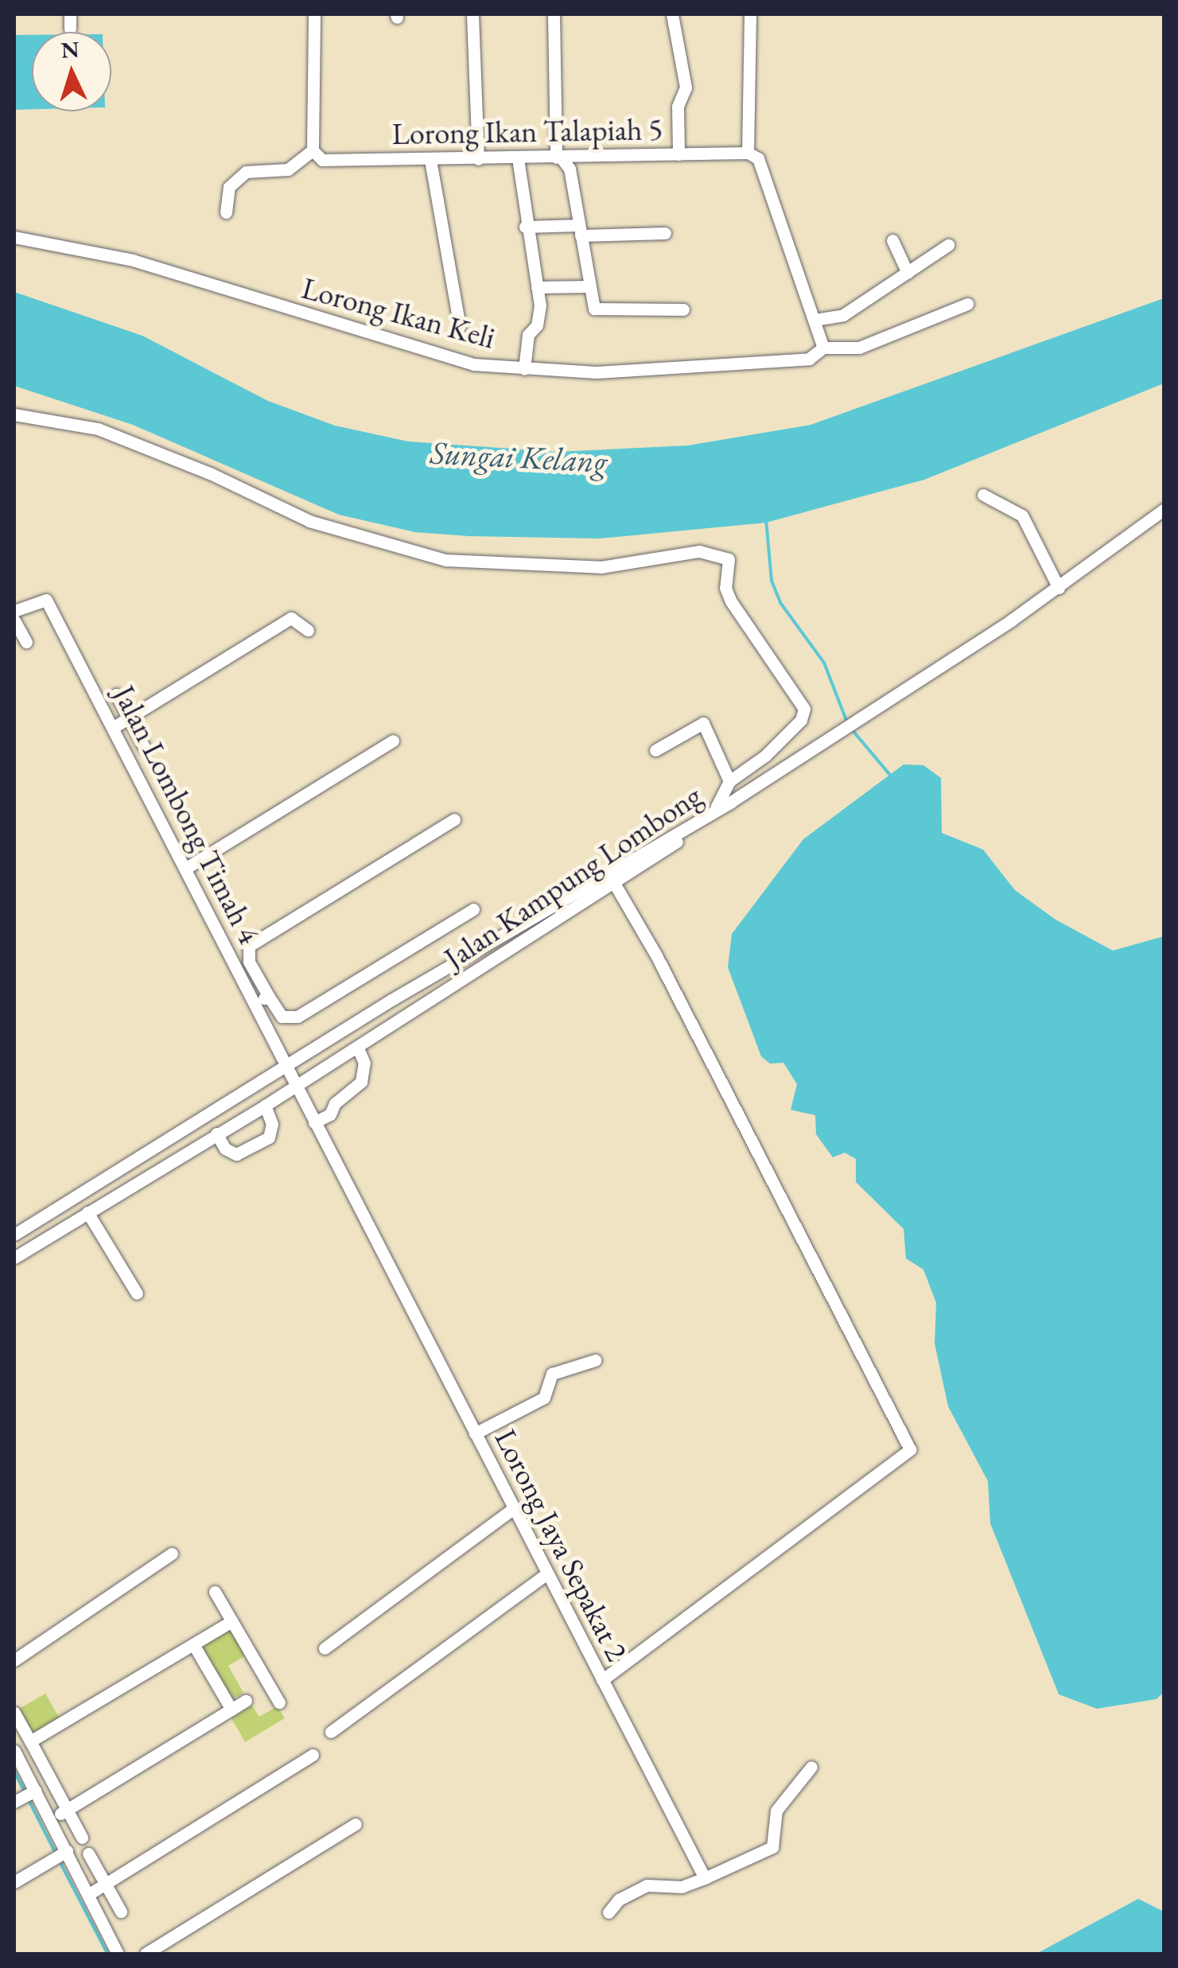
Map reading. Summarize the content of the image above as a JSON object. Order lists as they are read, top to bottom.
{
  "streets": {
    "street": [
      "Lorong Ikan Talapiah 5",
      "Lorong Ikan Keli",
      "Jalan Lombong Timah 4",
      "Jalan Kampung Lombong",
      "Lorong Jaya Sepakat 2"
    ]
  },
  "crossings": [
    ["Jalan Lombong Timah 4", "Jalan Kampung Lombong"],
    ["Jalan Lombong Timah 4", "Lorong Jaya Sepakat 2"],
    ["Jalan Kampung Lombong", "Lorong Jaya Sepakat 2"]
  ],
  "water": ["Sungai Kelang"],
  "north": "top"
}
